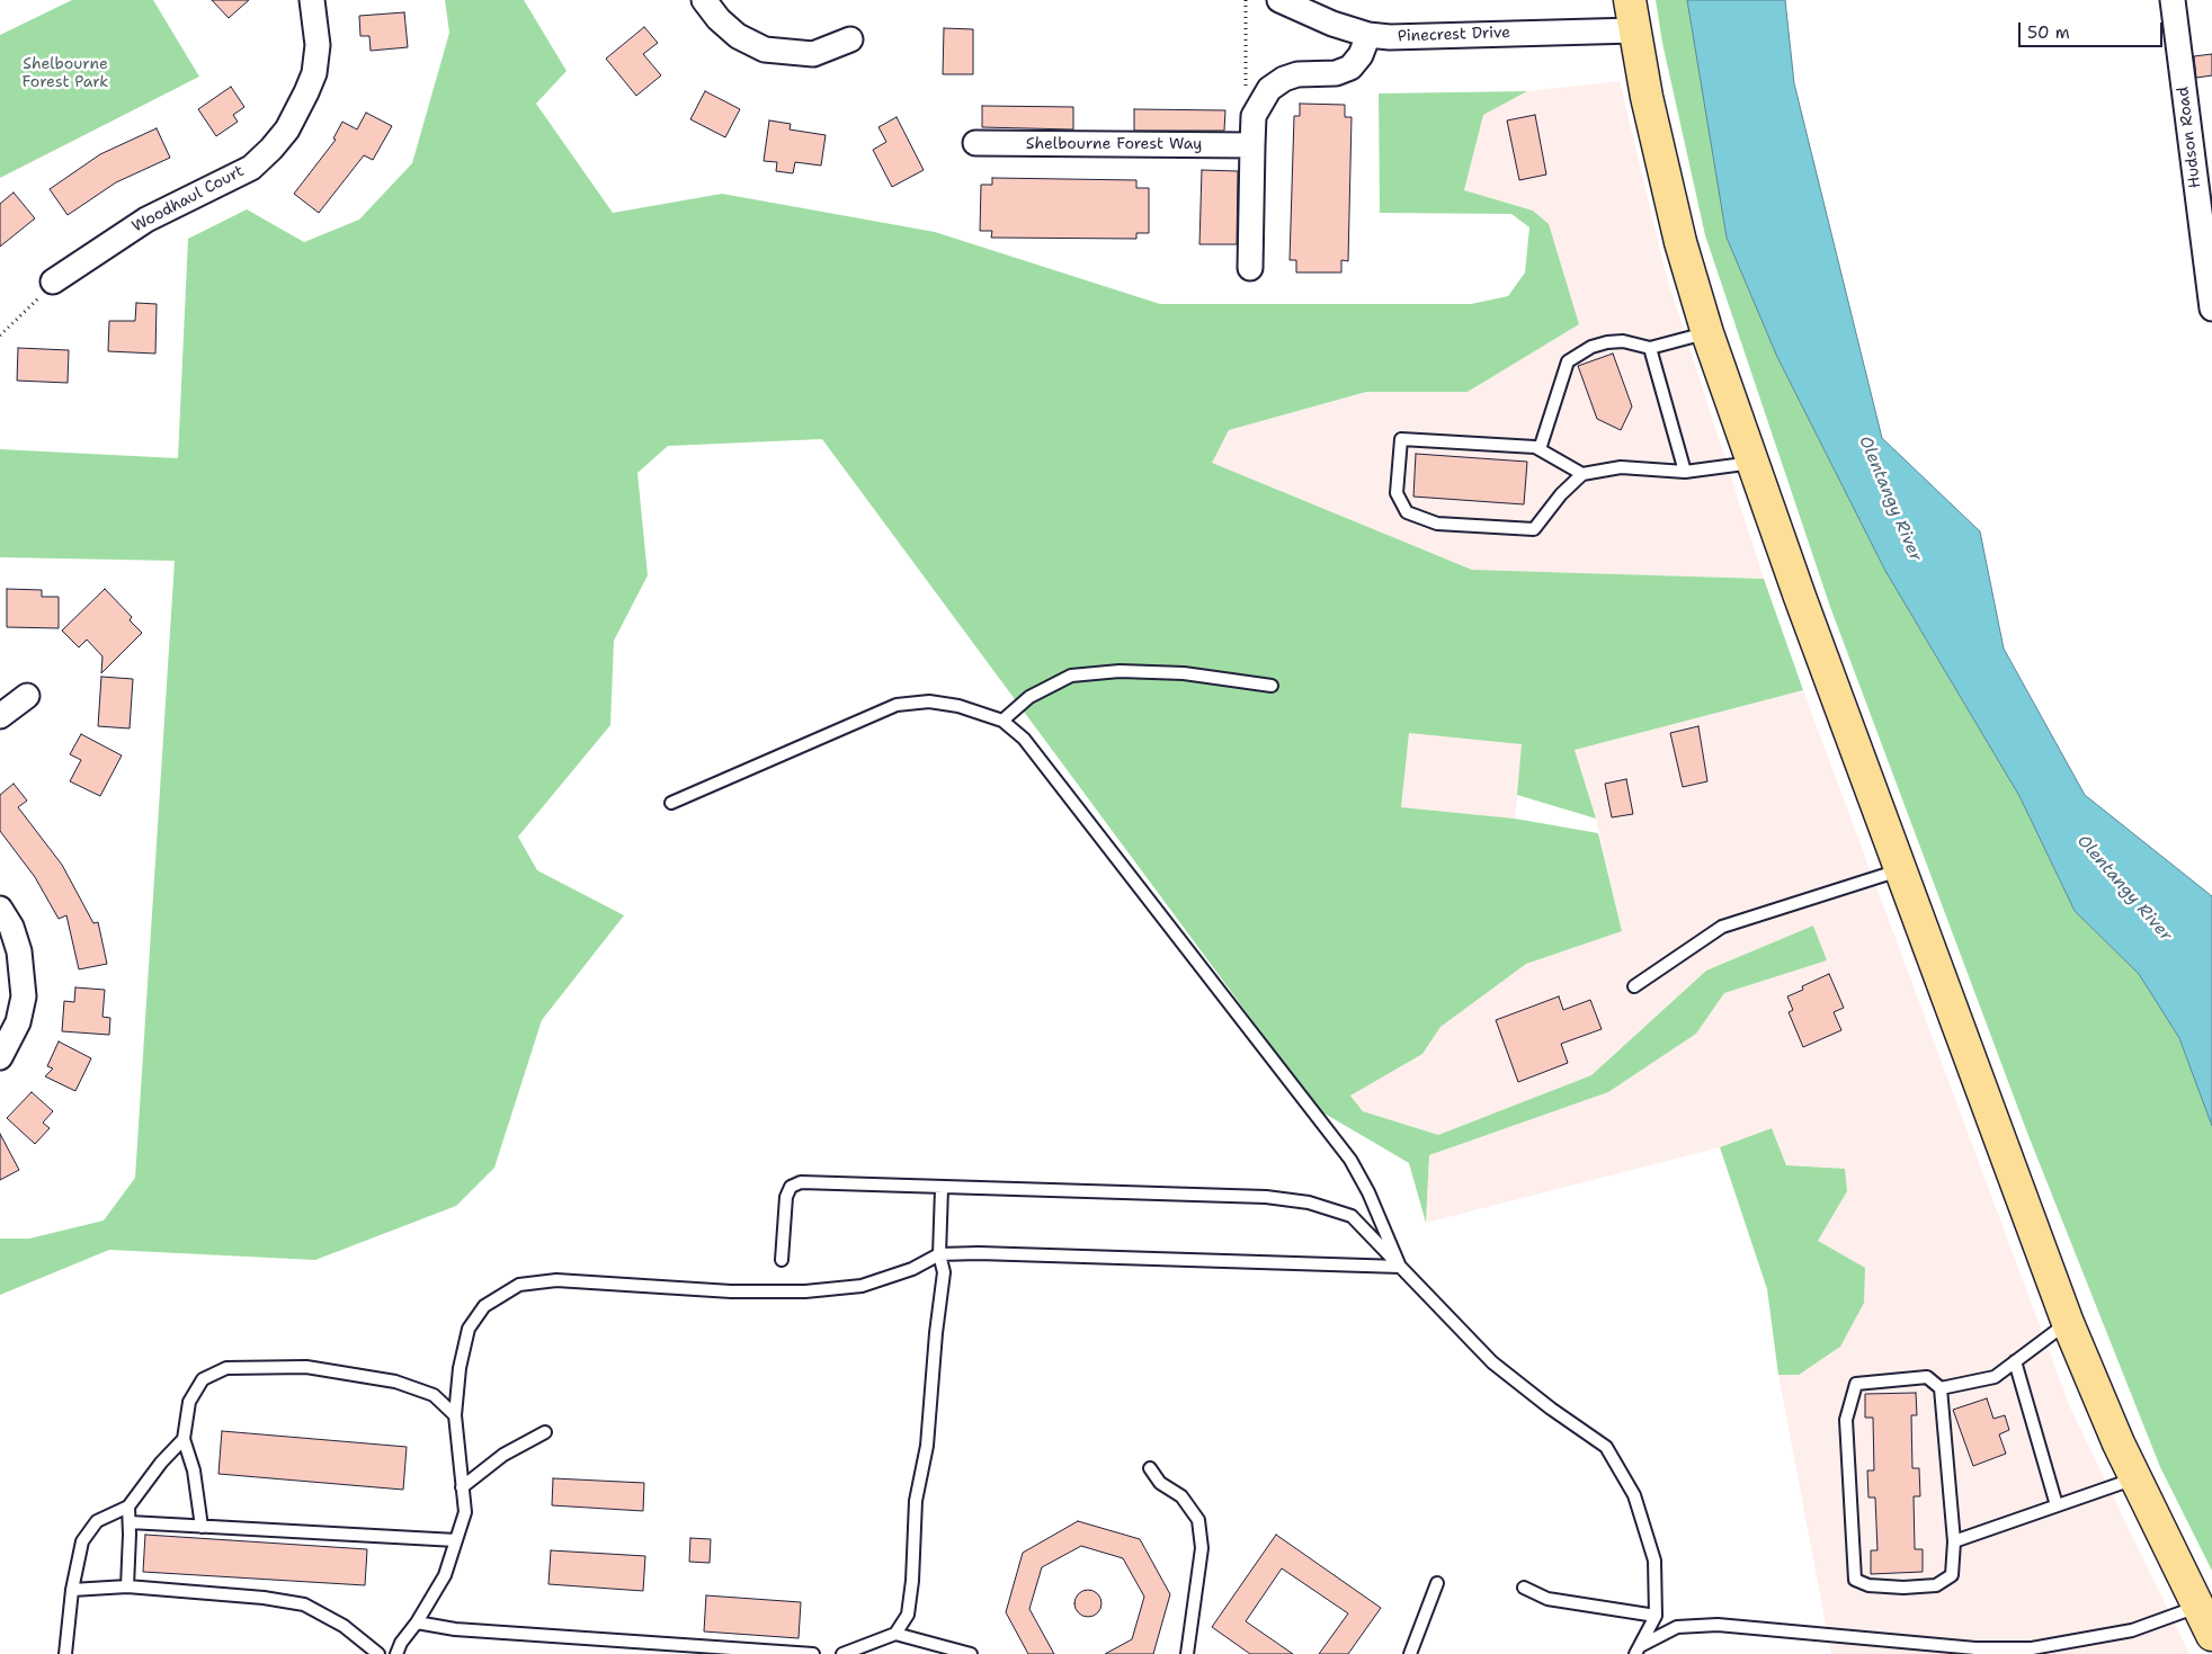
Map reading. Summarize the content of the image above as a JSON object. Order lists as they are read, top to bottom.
{
  "streets": {
    "street": [
      "Pinecrest Drive",
      "Hudson Road",
      "Shelbourne Forest Way",
      "Woodhaul Court"
    ]
  },
  "water": ["Olentangy River"],
  "parks": ["Shelbourne Forest Park"],
  "scale_bar": "50 m"
}
